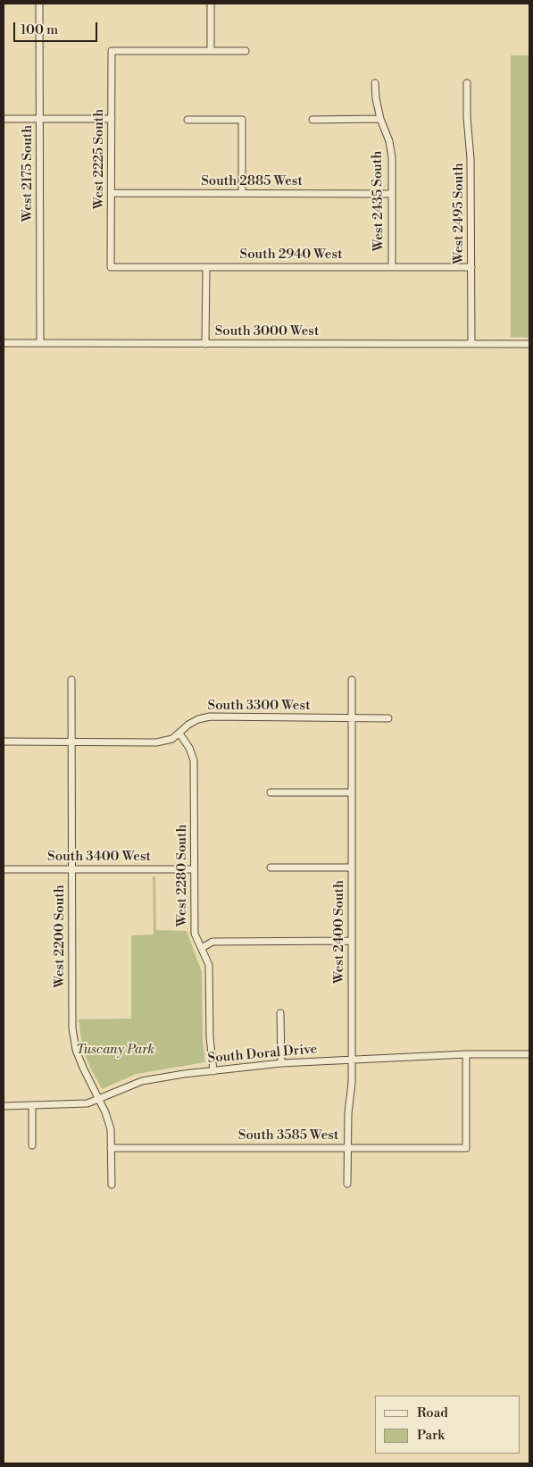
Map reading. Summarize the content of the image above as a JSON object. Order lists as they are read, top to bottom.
{
  "streets": {
    "street": [
      "West 2225 South",
      "West 2175 South",
      "South 2885 West",
      "West 2435 South",
      "West 2495 South",
      "South 2940 West",
      "South 3000 West",
      "South 3300 West",
      "South 3400 West",
      "West 2280 South",
      "West 2400 South",
      "West 2200 South",
      "South Doral Drive",
      "South 3585 West"
    ]
  },
  "crossings": [
    ["West 2225 South", "South 2885 West"],
    ["West 2225 South", "South 2940 West"],
    ["West 2175 South", "South 3000 West"],
    ["South 2885 West", "West 2435 South"],
    ["West 2435 South", "South 2940 West"],
    ["West 2495 South", "South 2940 West"],
    ["West 2495 South", "South 3000 West"],
    ["South 3300 West", "West 2280 South"],
    ["South 3300 West", "West 2400 South"],
    ["South 3300 West", "West 2200 South"],
    ["South 3400 West", "West 2280 South"],
    ["South 3400 West", "West 2200 South"],
    ["West 2280 South", "South Doral Drive"],
    ["West 2400 South", "South Doral Drive"],
    ["West 2400 South", "South 3585 West"],
    ["West 2200 South", "South Doral Drive"],
    ["West 2200 South", "South 3585 West"],
    ["South Doral Drive", "South 3585 West"]
  ],
  "parks": ["Tuscany Park"],
  "legend": ["Road", "Park"],
  "scale_bar": "100 m"
}
